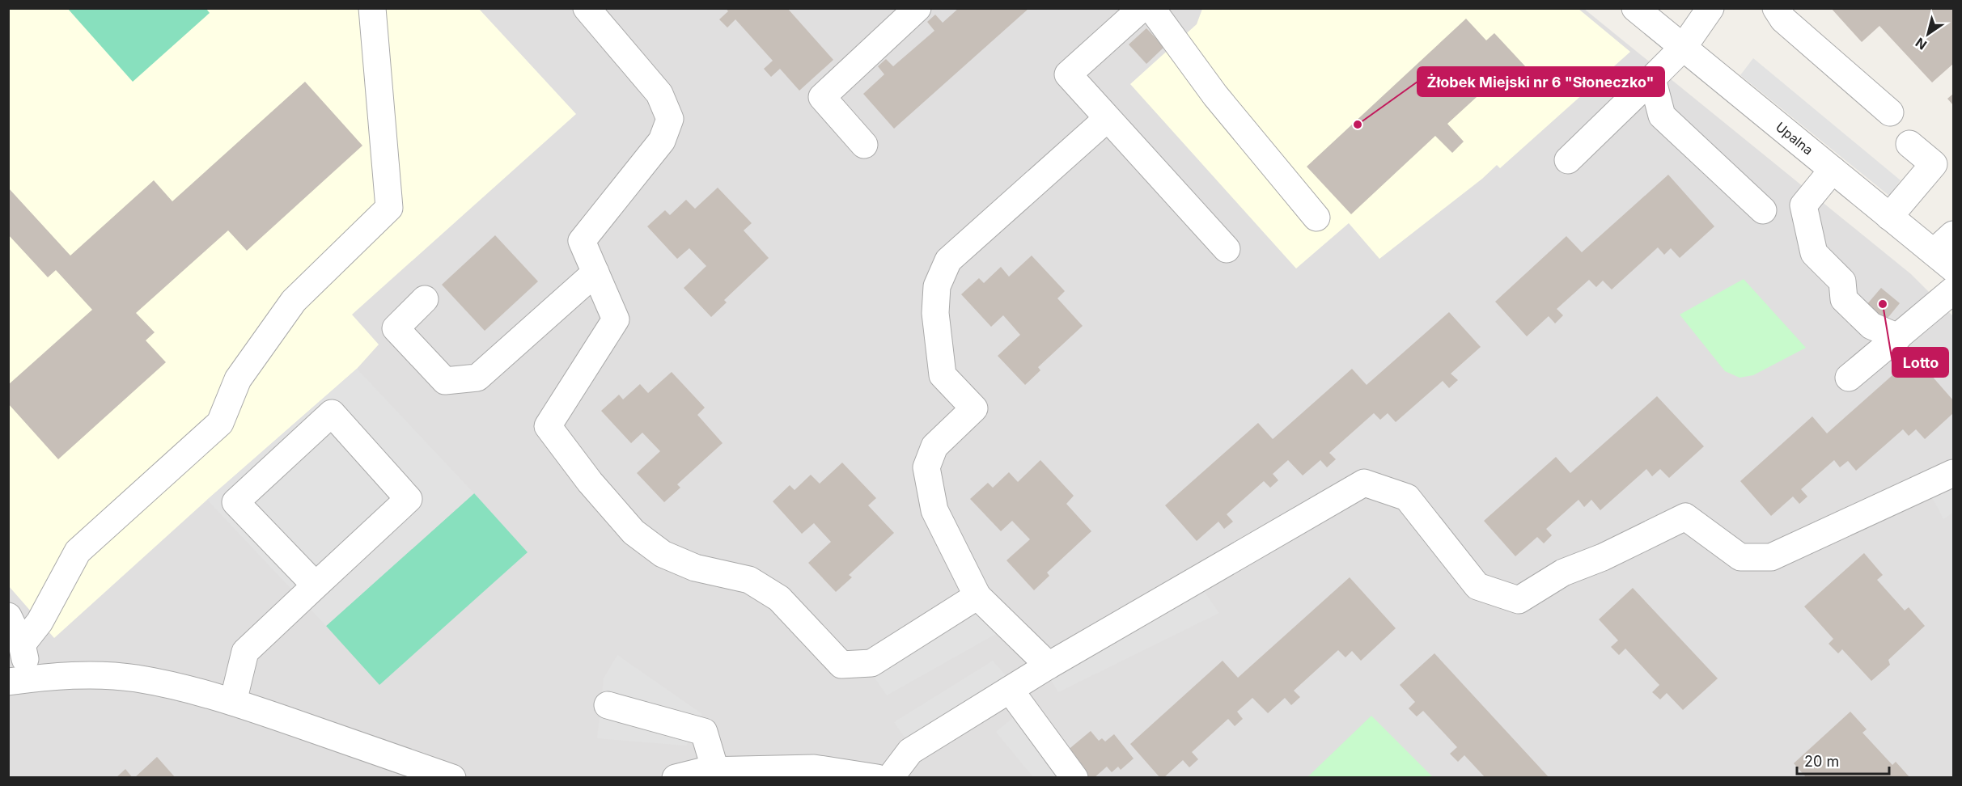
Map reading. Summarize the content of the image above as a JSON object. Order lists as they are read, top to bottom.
{
  "streets": {
    "street": ["Upalna"]
  },
  "places": ["Żłobek Miejski nr 6 \"Słoneczko\"", "Lotto"],
  "scale_bar": "20 m",
  "north": "bottom left"
}
